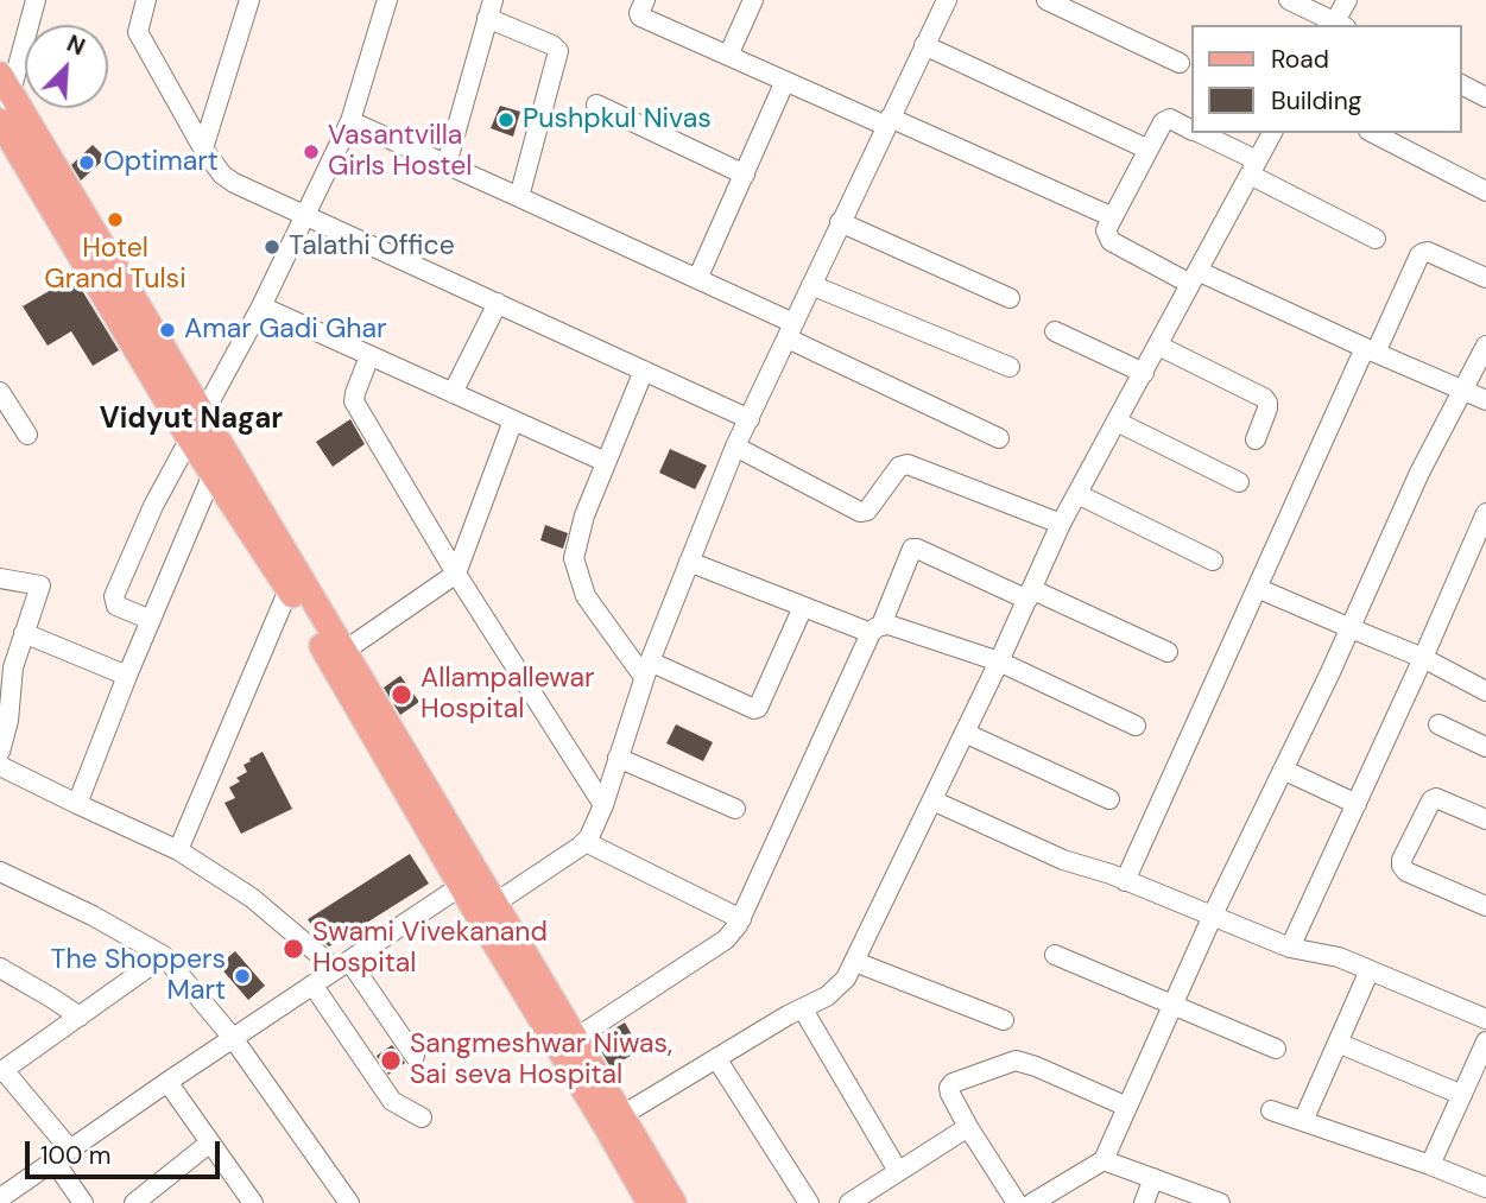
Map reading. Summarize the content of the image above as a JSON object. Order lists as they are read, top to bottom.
{
  "districts": ["Vidyut Nagar"],
  "places": [
    "Pushpkul Nivas",
    "Vasantvilla Girls Hostel",
    "Optimart",
    "Hotel Grand Tulsi",
    "Talathi Office",
    "Amar Gadi Ghar",
    "Allampallewar Hospital",
    "Swami Vivekanand Hospital",
    "The Shoppers Mart",
    "Sangmeshwar Niwas, Sai seva Hospital"
  ],
  "legend": ["Road", "Building"],
  "scale_bar": "100 m",
  "north": "top right"
}
